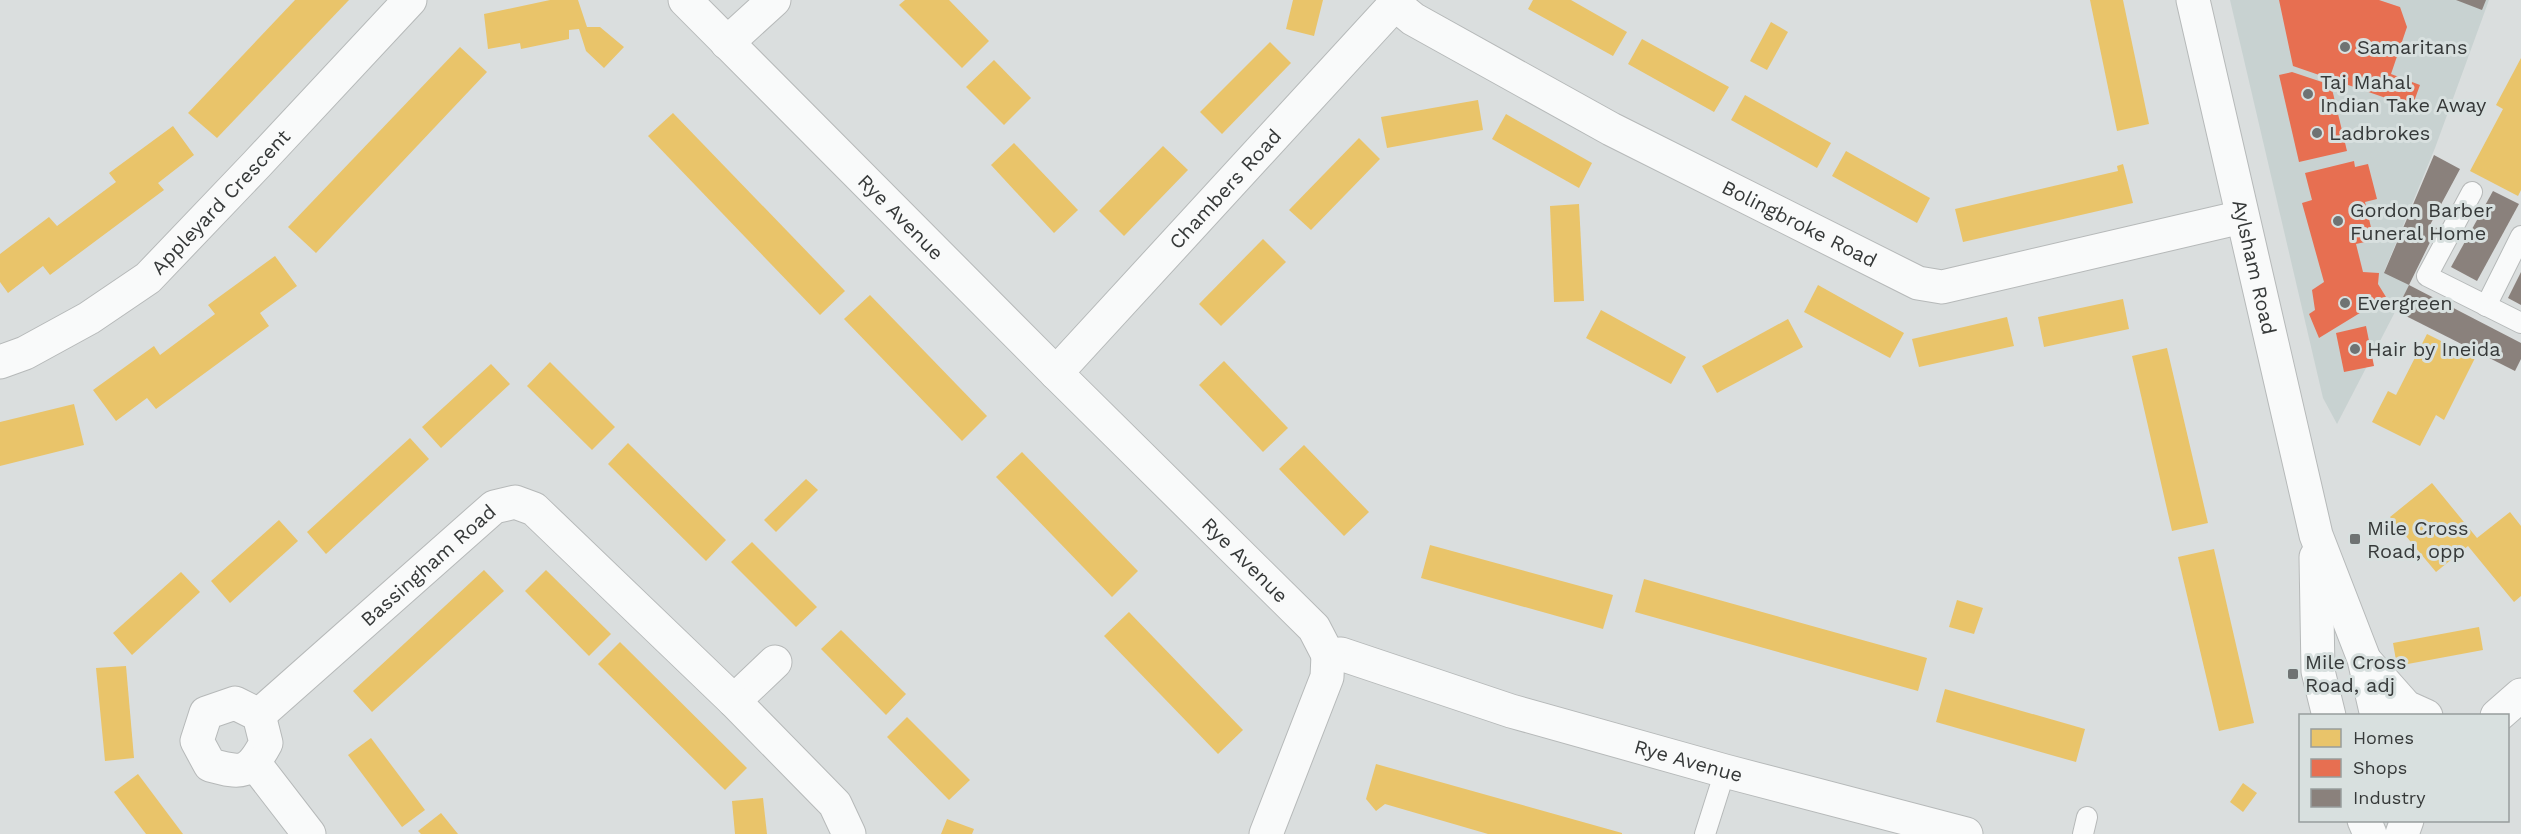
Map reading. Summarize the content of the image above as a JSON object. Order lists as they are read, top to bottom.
{
  "streets": {
    "street": [
      "Chambers Road",
      "Appleyard Crescent",
      "Rye Avenue",
      "Bolingbroke Road",
      "Aylsham Road",
      "Bassingham Road"
    ]
  },
  "crossings": [
    ["Chambers Road", "Rye Avenue"],
    ["Chambers Road", "Bolingbroke Road"],
    ["Bolingbroke Road", "Aylsham Road"]
  ],
  "places": {
    "other": [
      "Samaritans",
      "Taj Mahal Indian Take Away",
      "Ladbrokes",
      "Gordon Barber Funeral Home",
      "Evergreen",
      "Hair by Ineida"
    ],
    "transit": ["Mile Cross Road, opp", "Mile Cross Road, adj"]
  },
  "legend": ["Homes", "Shops", "Industry"]
}
